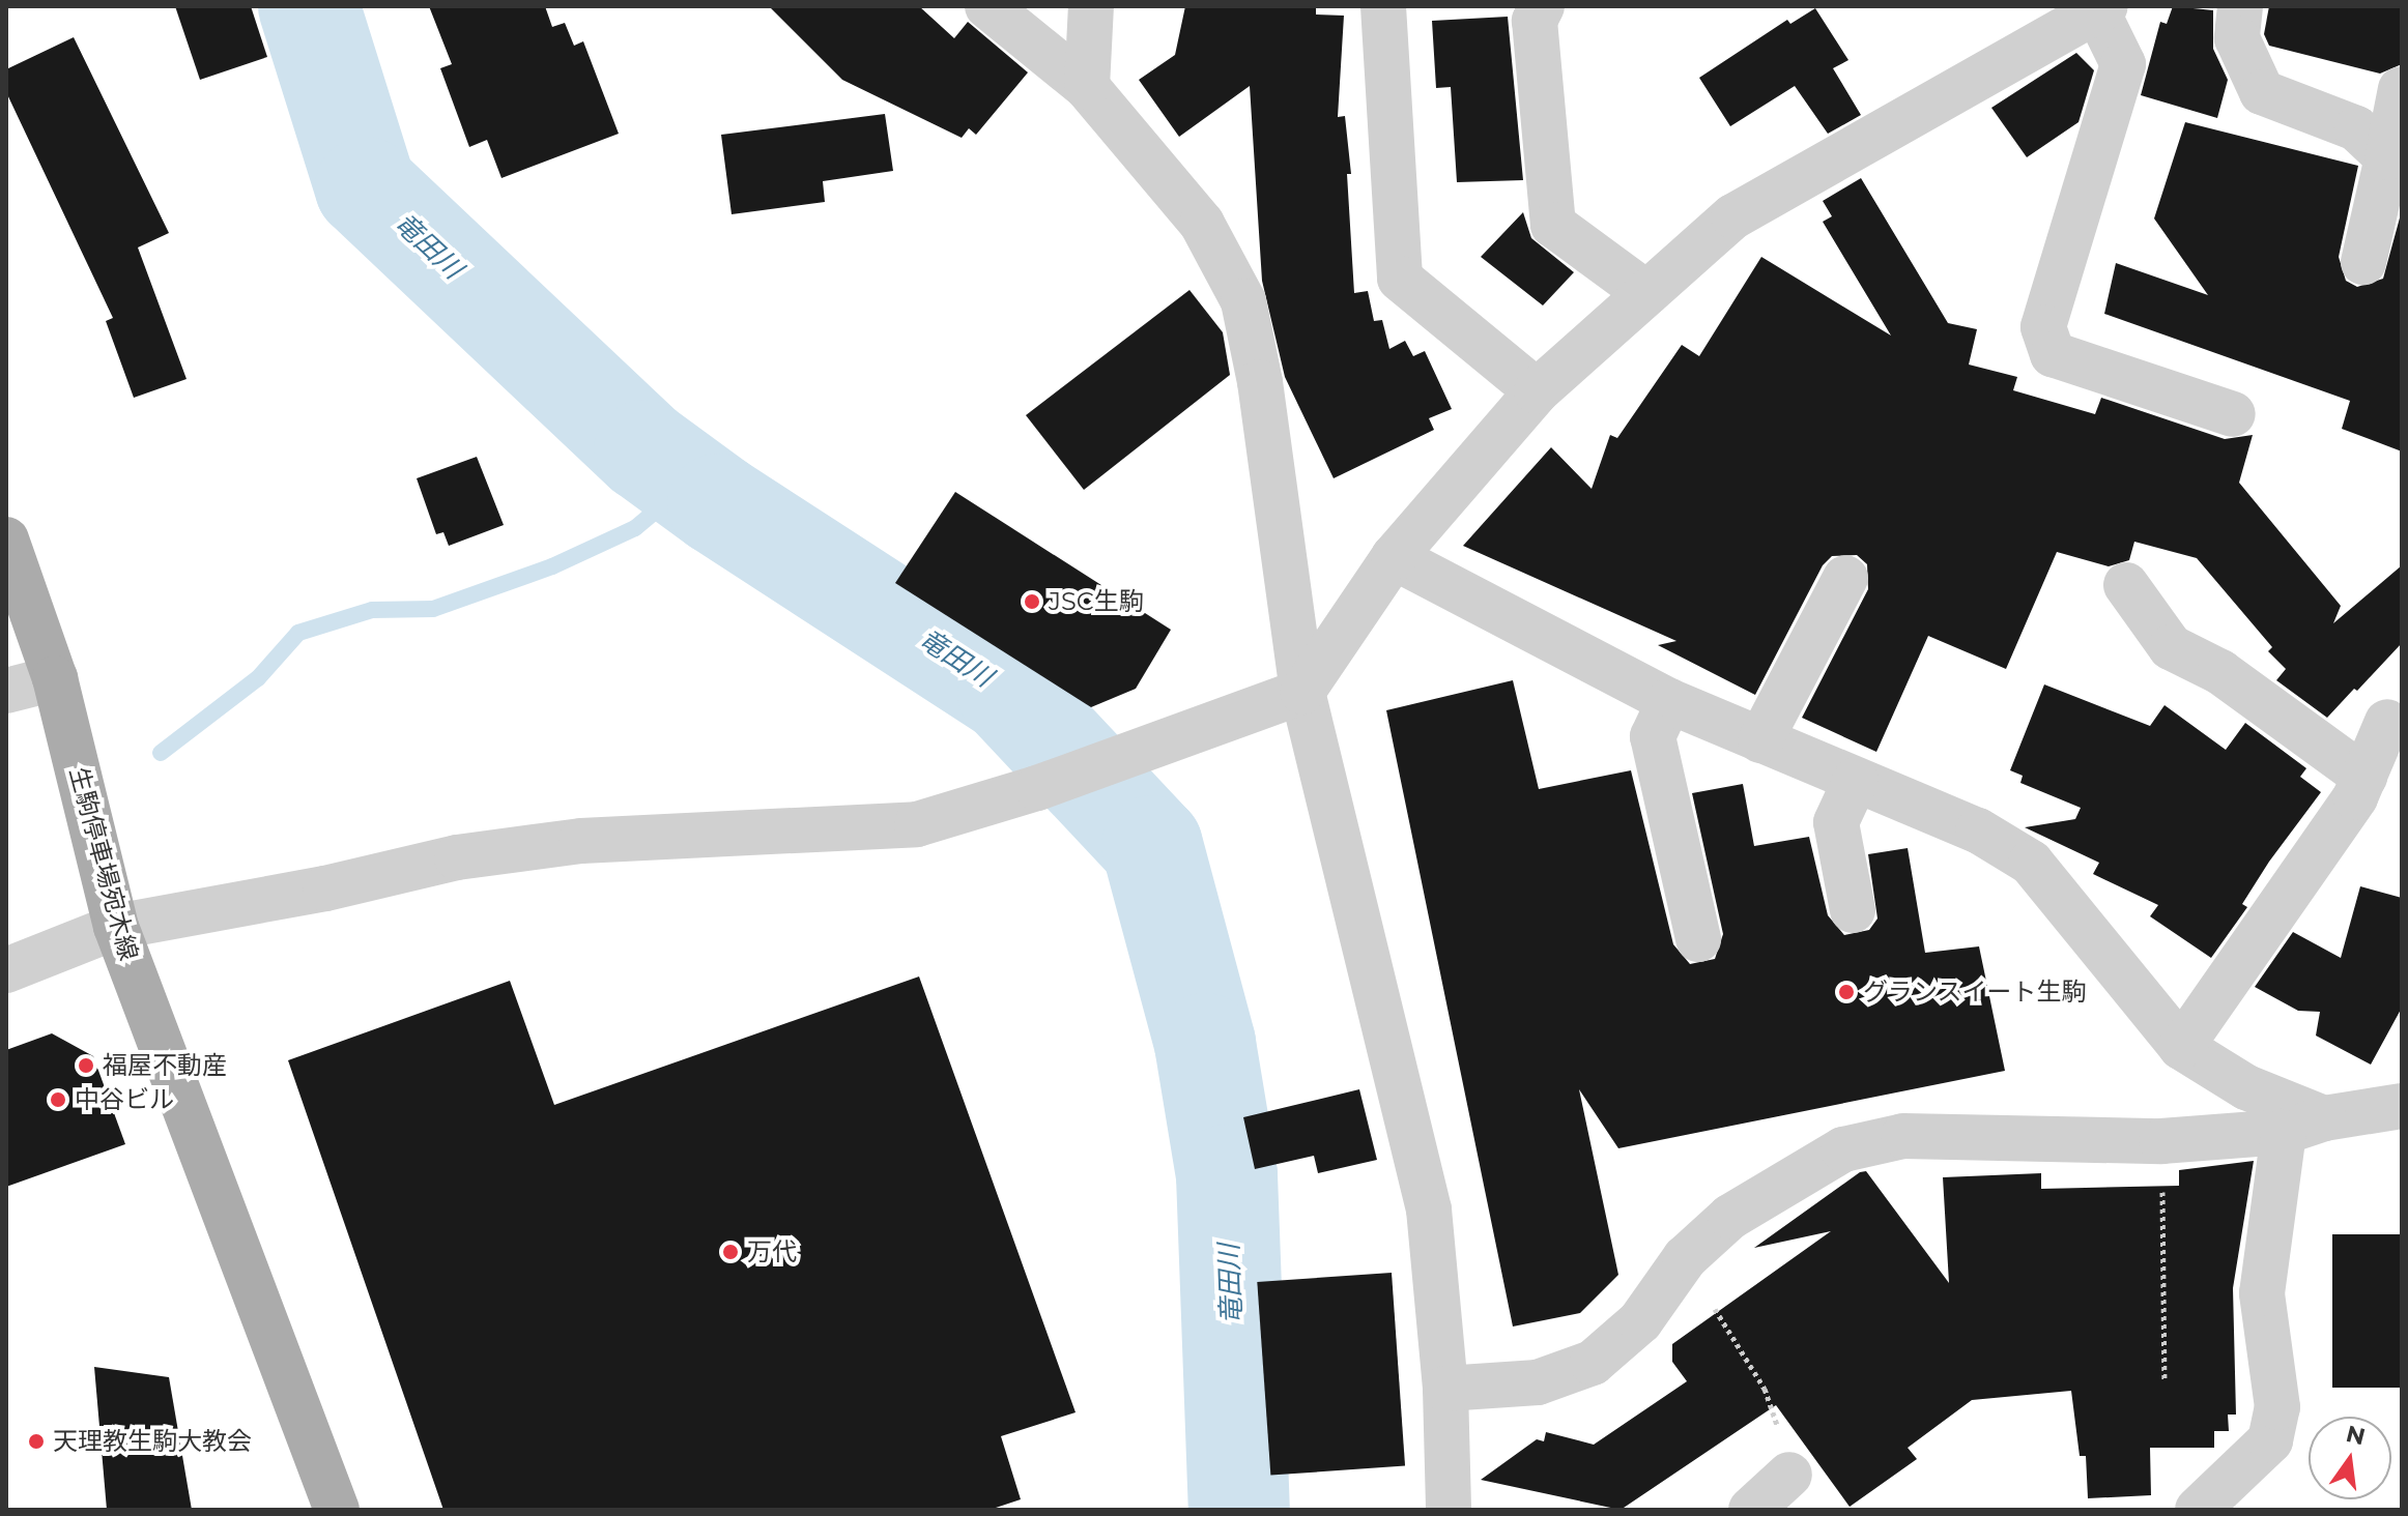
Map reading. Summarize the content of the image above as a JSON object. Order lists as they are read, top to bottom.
{
  "streets": {
    "main road": ["生駒停車場宛木線"]
  },
  "water": ["竜田川"],
  "places": [
    "JSC生駒",
    "グランスイート生駒",
    "福屋不動産",
    "中谷ビル",
    "万代",
    "天理教生駒大教会"
  ],
  "north": "top"
}
